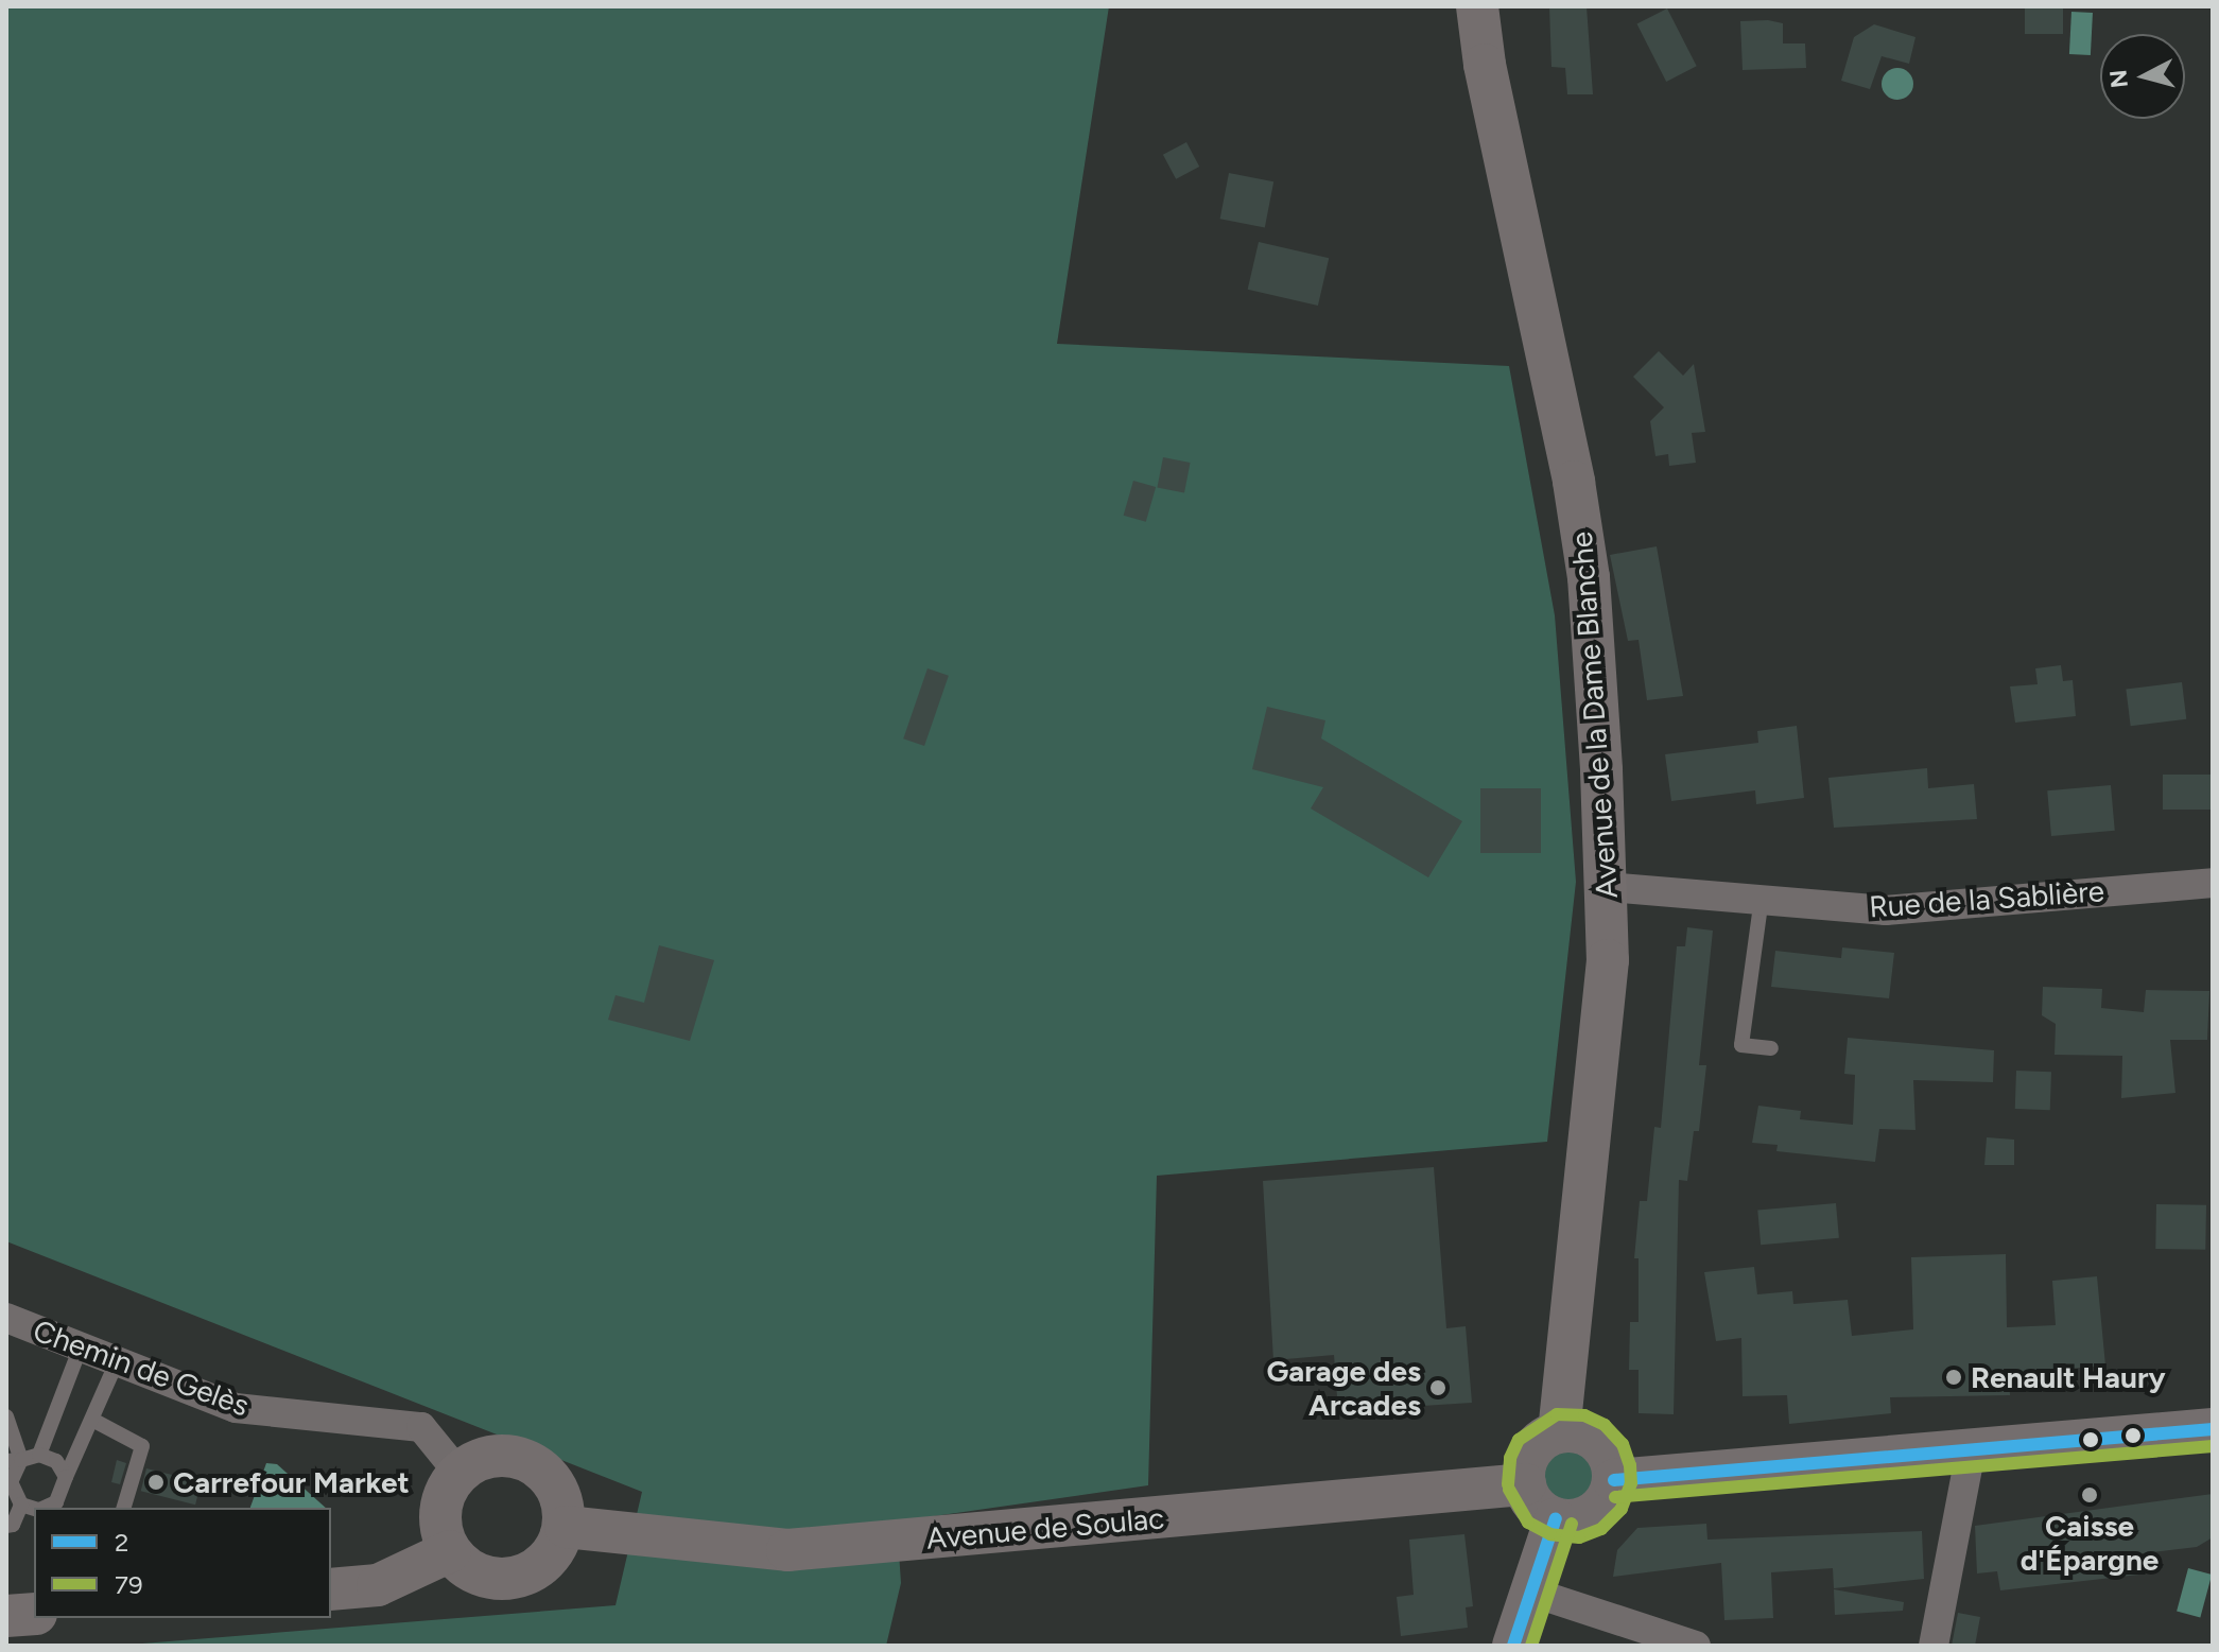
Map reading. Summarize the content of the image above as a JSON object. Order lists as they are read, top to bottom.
{
  "streets": {
    "main road": ["Avenue de la Dame Blanche", "Avenue de Soulac"],
    "street": ["Rue de la Sablière", "Chemin de Gelès"]
  },
  "crossings": [
    ["Avenue de la Dame Blanche", "Rue de la Sablière"],
    ["Avenue de la Dame Blanche", "Avenue de Soulac"],
    ["Chemin de Gelès", "Avenue de Soulac"]
  ],
  "places": [
    "Renault Haury",
    "Garage des Arcades",
    "Carrefour Market",
    "Caisse d'Épargne"
  ],
  "lines": ["transit line 79", "transit line 2"],
  "legend": ["2", "79"],
  "north": "left"
}
